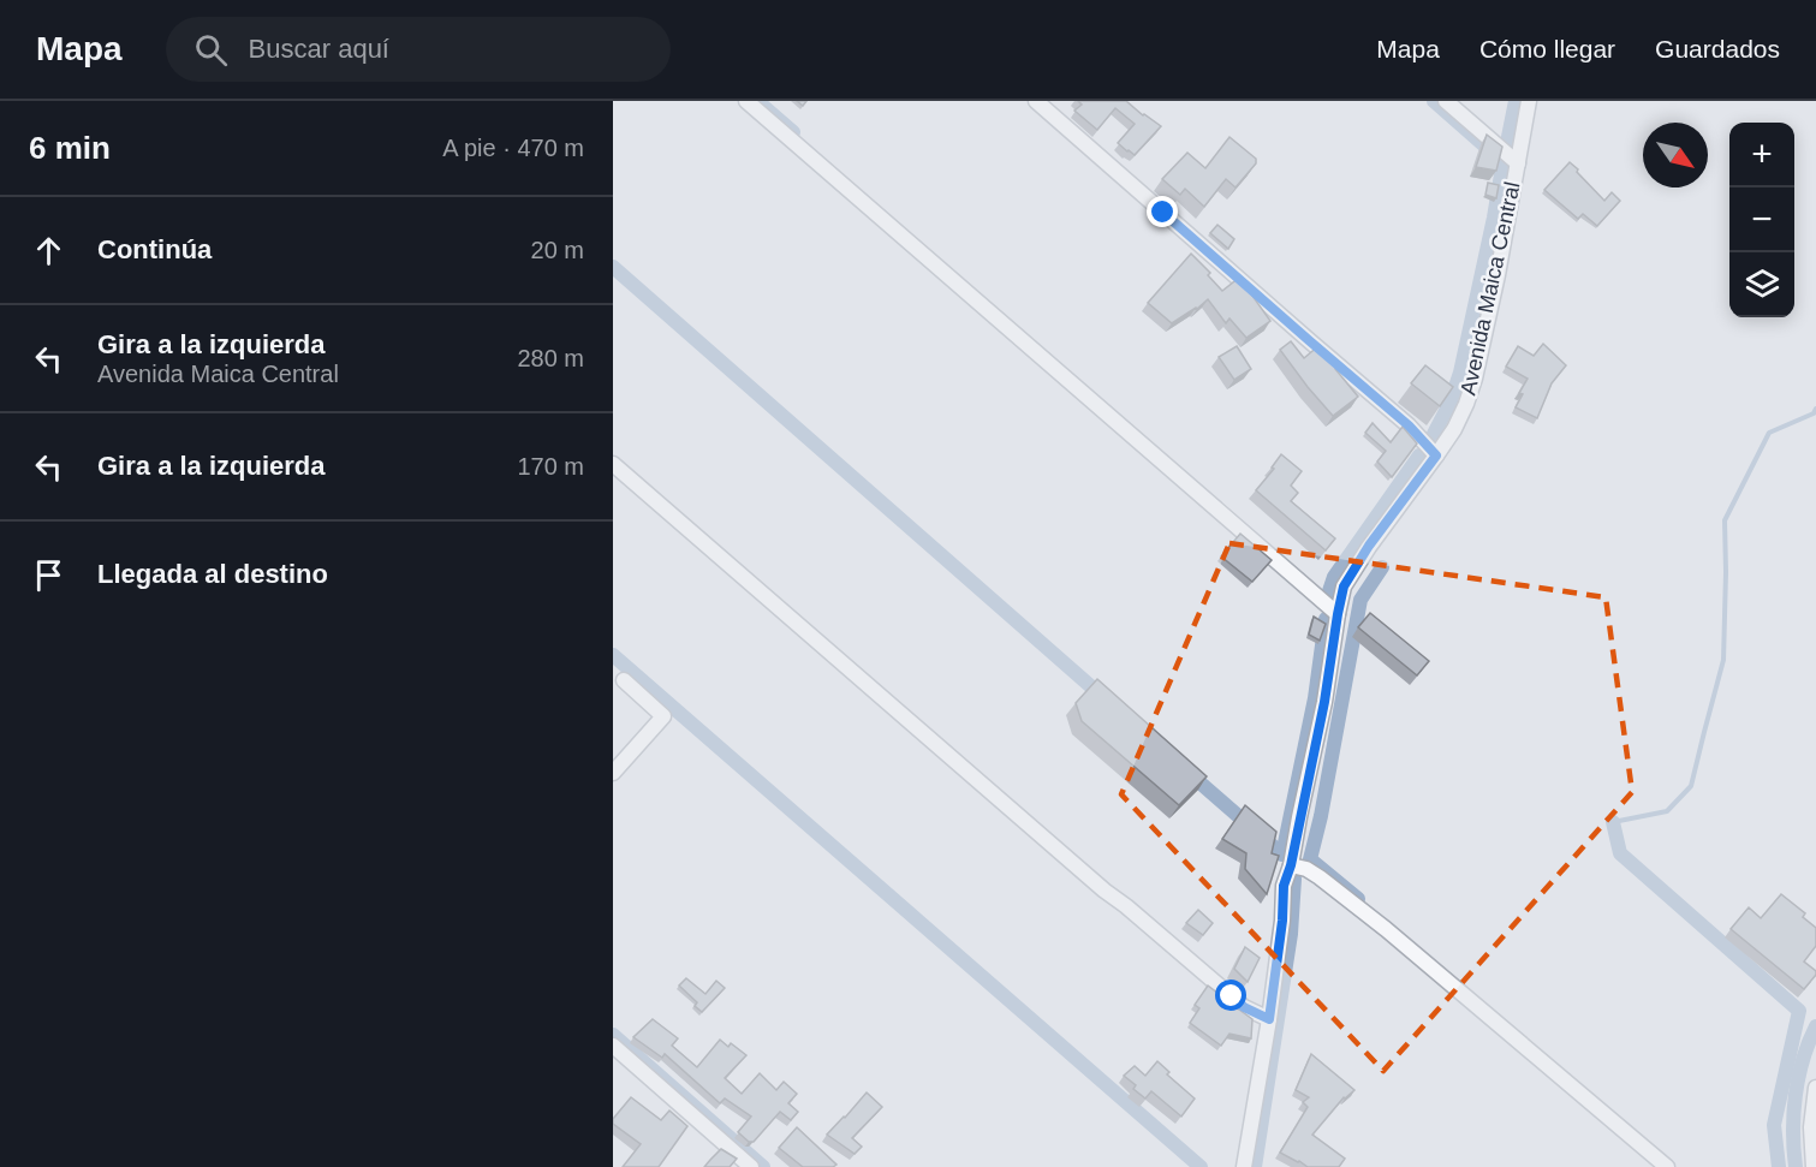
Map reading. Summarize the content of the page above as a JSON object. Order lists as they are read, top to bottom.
{
  "streets": {
    "street": ["Avenida Maica Central"]
  },
  "north": "bottom right",
  "page": {
    "header": "Mapa",
    "search": "Buscar aquí",
    "nav": ["Mapa", "Cómo llegar", "Guardados"],
    "heading": ["6 min", "A pie · 470 m"],
    "map_buttons": ["+", "−"],
    "list": [
      ["Continúa", "20 m"],
      ["Gira a la izquierda", "Avenida Maica Central", "280 m"],
      ["Gira a la izquierda", "170 m"],
      "Llegada al destino"
    ]
  }
}
